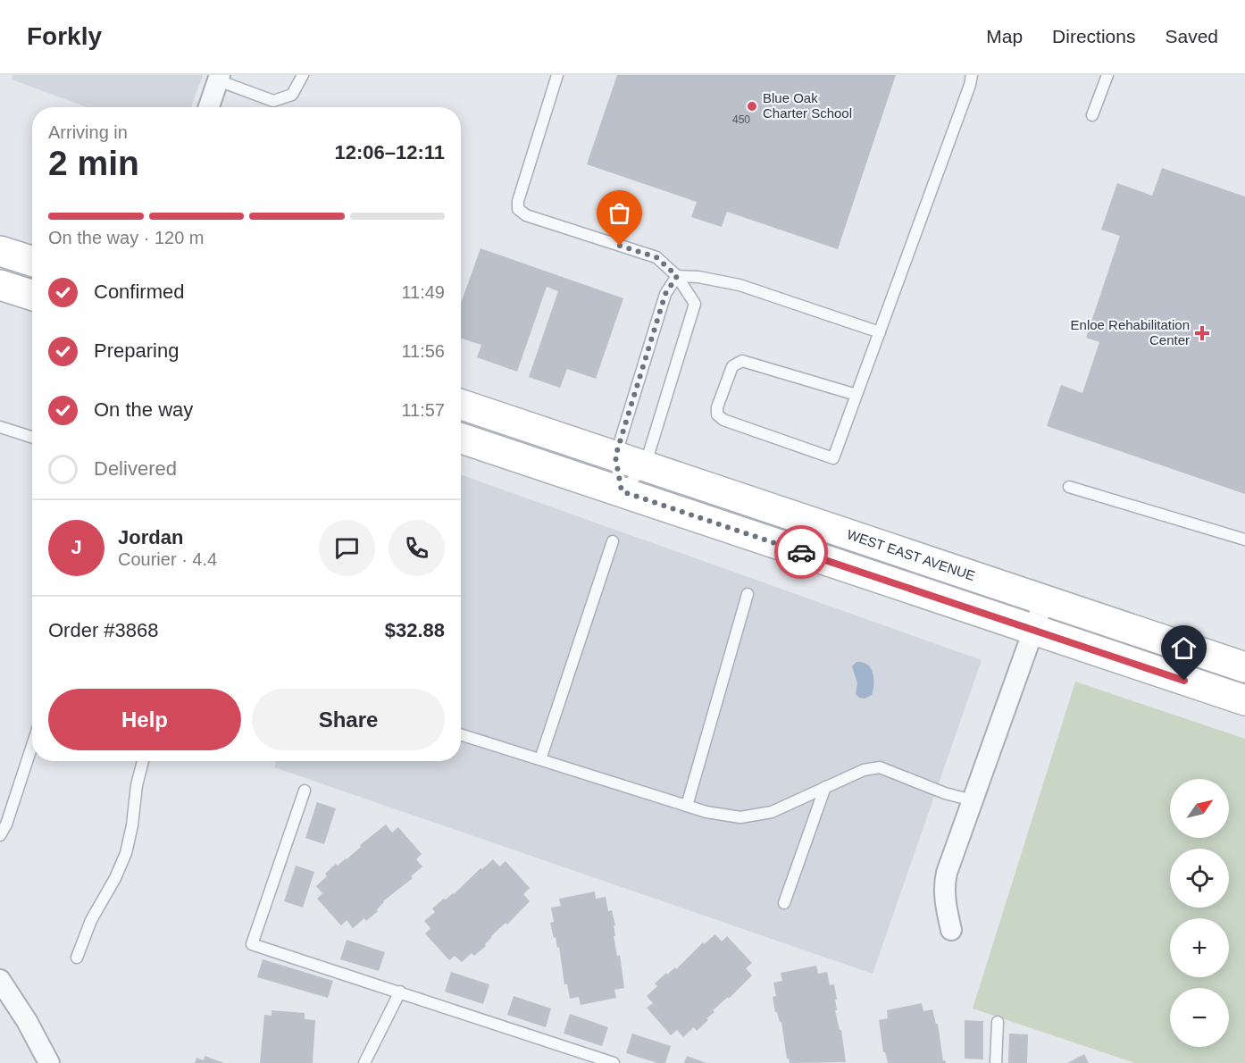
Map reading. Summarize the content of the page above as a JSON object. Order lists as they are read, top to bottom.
{
  "streets": {
    "main road": ["WEST EAST AVENUE"]
  },
  "places": {
    "other": ["Blue Oak Charter School"],
    "health": ["Enloe Rehabilitation Center"]
  },
  "house_numbers": ["450"],
  "north": "top right",
  "page": {
    "header": "Forkly",
    "nav": ["Map", "Directions", "Saved"],
    "heading": ["2 min", "Arriving in", "12:06–12:11"],
    "panel": [
      "Jordan",
      "Courier · 4.4",
      "Order #3868",
      "$32.88"
    ],
    "bar": "On the way · 120 m",
    "list": [
      ["Confirmed", "11:49"],
      ["Preparing", "11:56"],
      ["On the way", "11:57"],
      "Delivered"
    ],
    "round": "J",
    "buttons": ["Help", "Share"],
    "map_buttons": ["+", "−"]
  }
}
